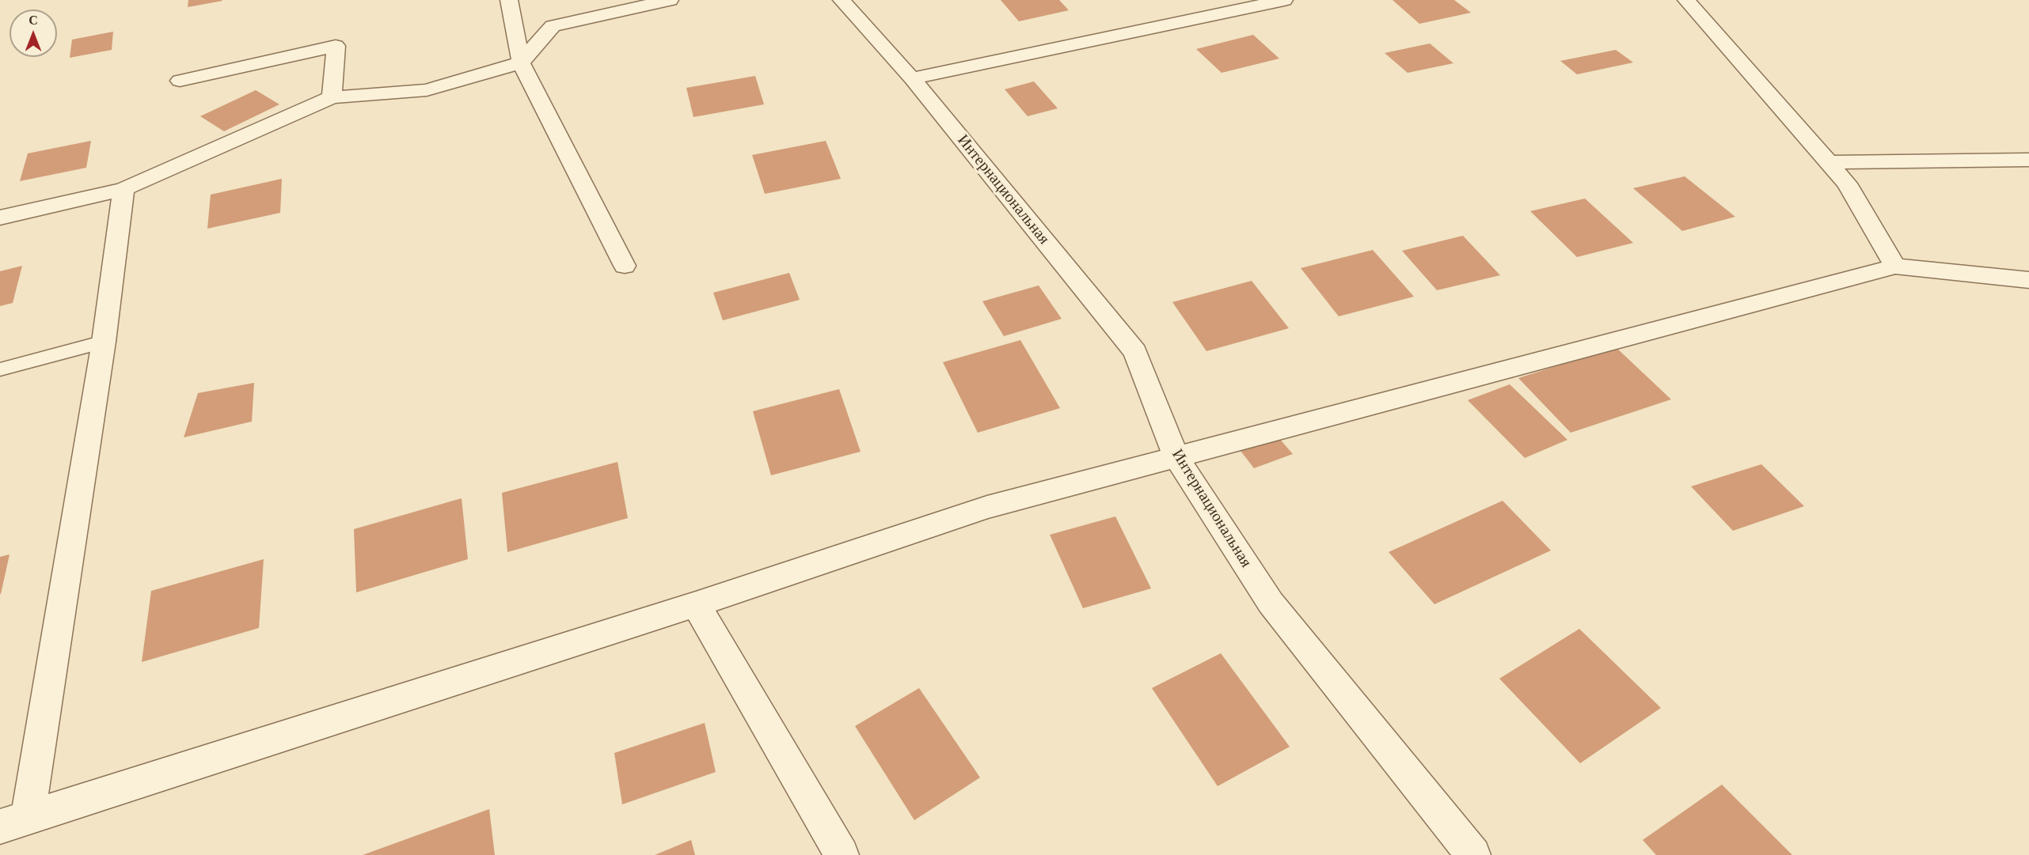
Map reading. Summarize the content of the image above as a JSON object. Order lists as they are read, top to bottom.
{
  "streets": {
    "street": ["Интернациональная"]
  },
  "north": "top"
}
